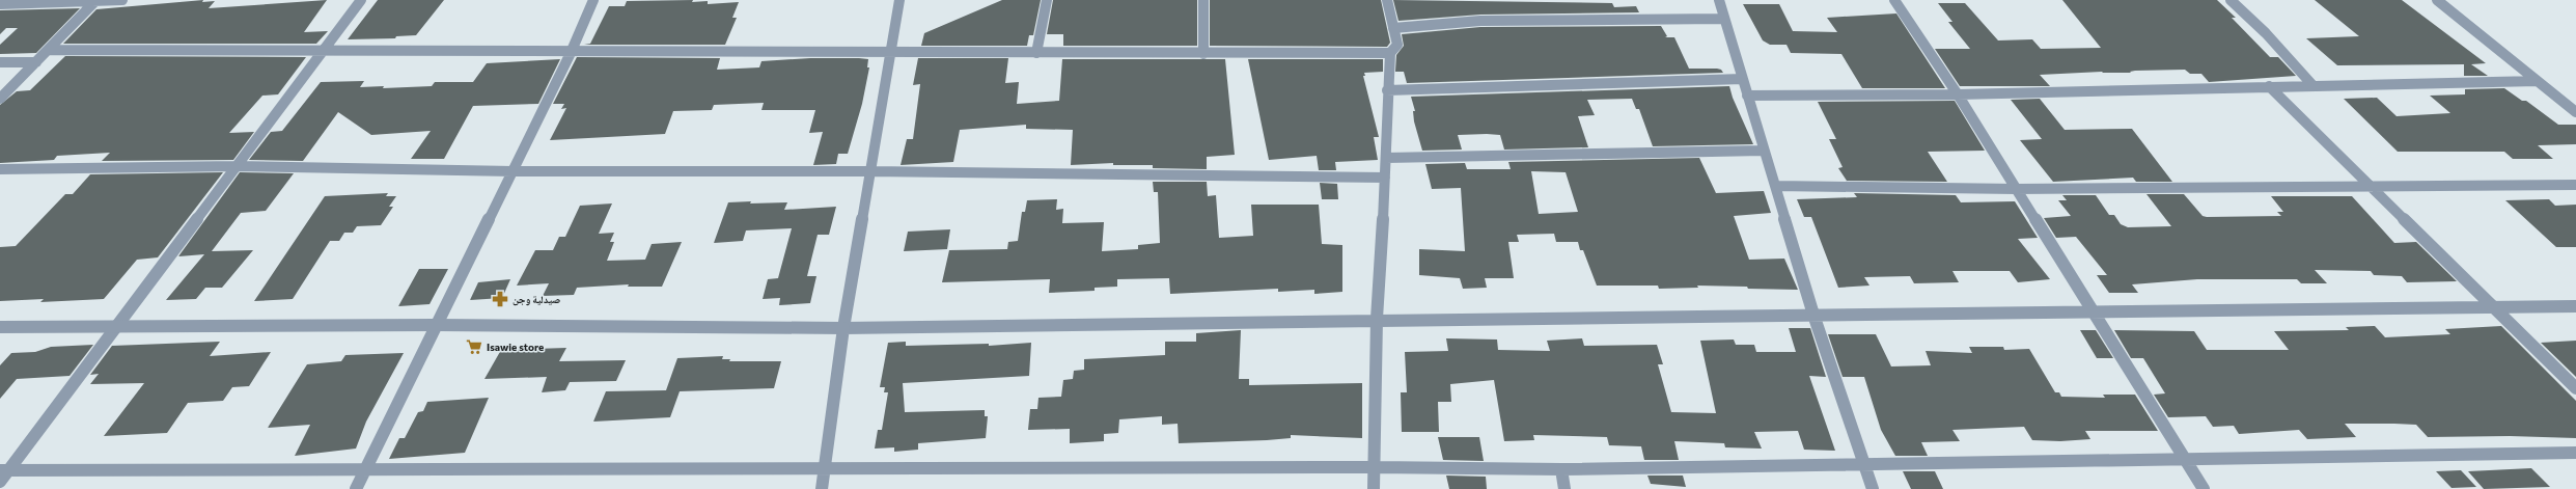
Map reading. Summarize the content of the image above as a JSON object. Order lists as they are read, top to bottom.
{
  "places": {
    "pharmacy": ["صيدلية وجن"],
    "supermarket": ["Isawie store"]
  }
}
